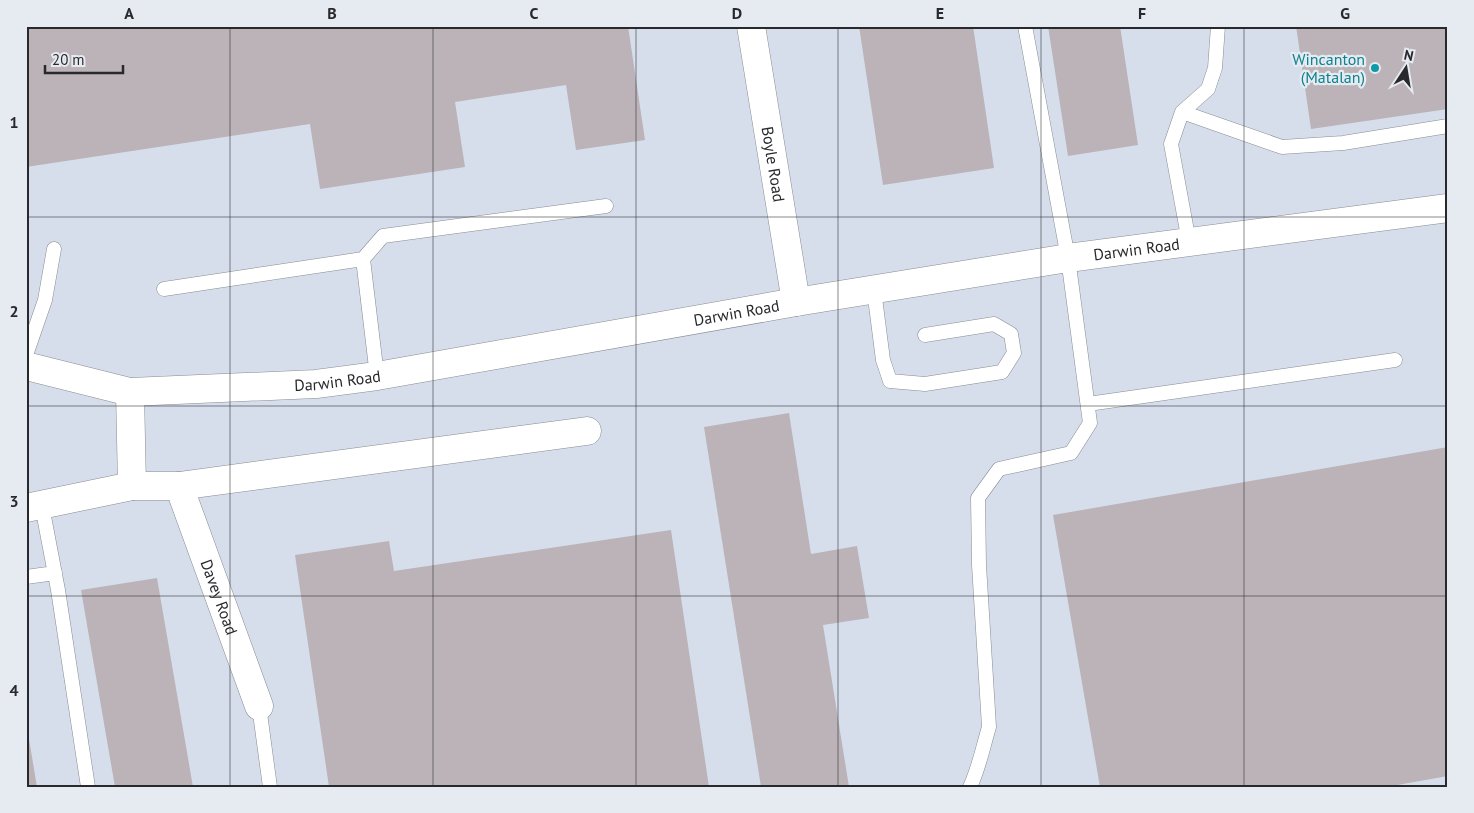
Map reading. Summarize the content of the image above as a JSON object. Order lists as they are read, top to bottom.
{
  "streets": {
    "street": ["Boyle Road", "Darwin Road", "Davey Road"]
  },
  "crossings": [
    ["Boyle Road", "Darwin Road"]
  ],
  "places": ["Wincanton (Matalan)"],
  "scale_bar": "20 m",
  "north": "top",
  "grid": {
    "columns": [
      "A",
      "B",
      "C",
      "D",
      "E",
      "F",
      "G"
    ],
    "rows": [
      "1",
      "2",
      "3",
      "4"
    ]
  }
}
